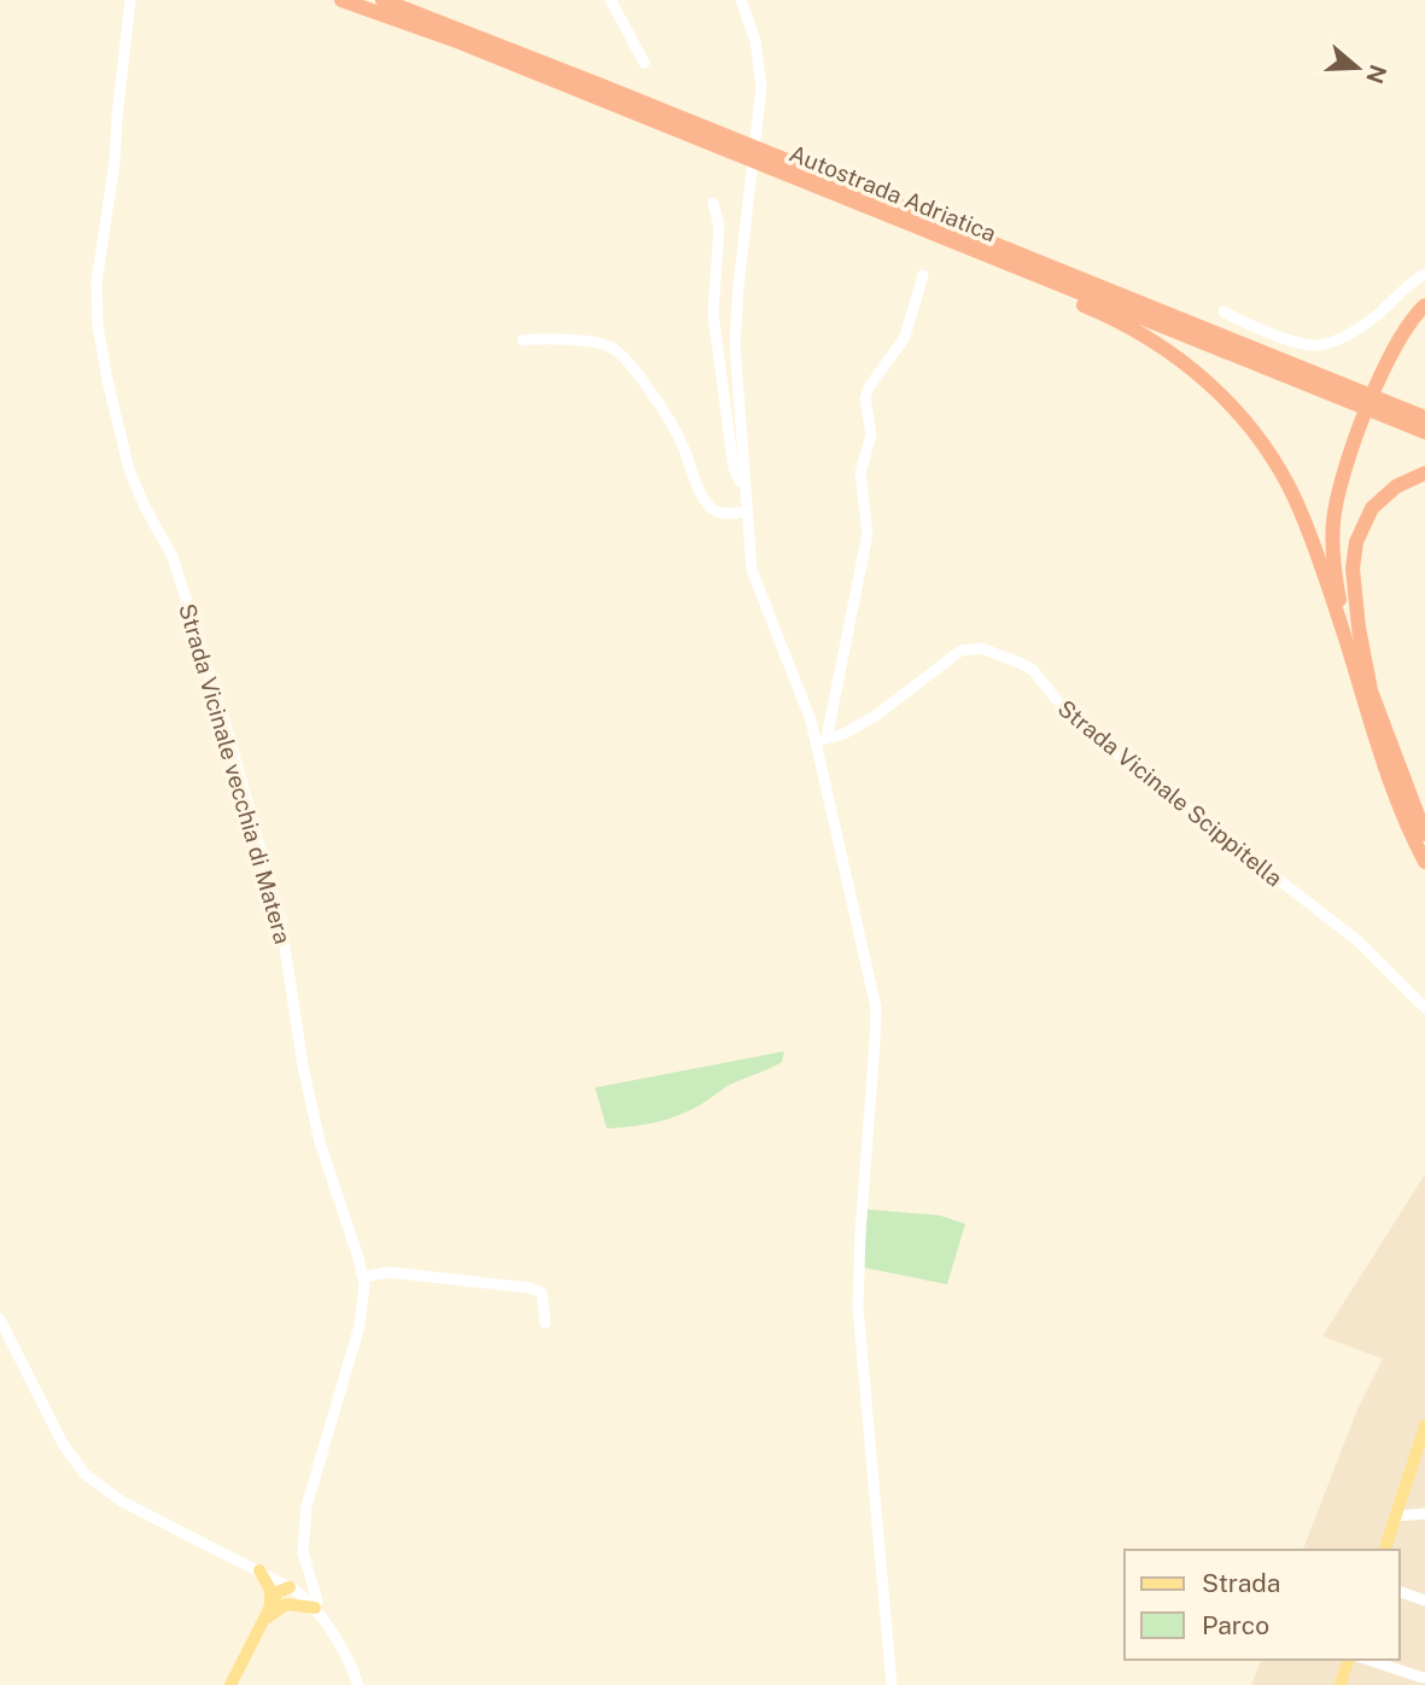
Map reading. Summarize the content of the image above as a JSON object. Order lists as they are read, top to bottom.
{
  "streets": {
    "highway": ["Autostrada Adriatica"],
    "street": ["Strada Vicinale vecchia di Matera", "Strada Vicinale Scippitella"]
  },
  "legend": ["Strada", "Parco"],
  "north": "right"
}
